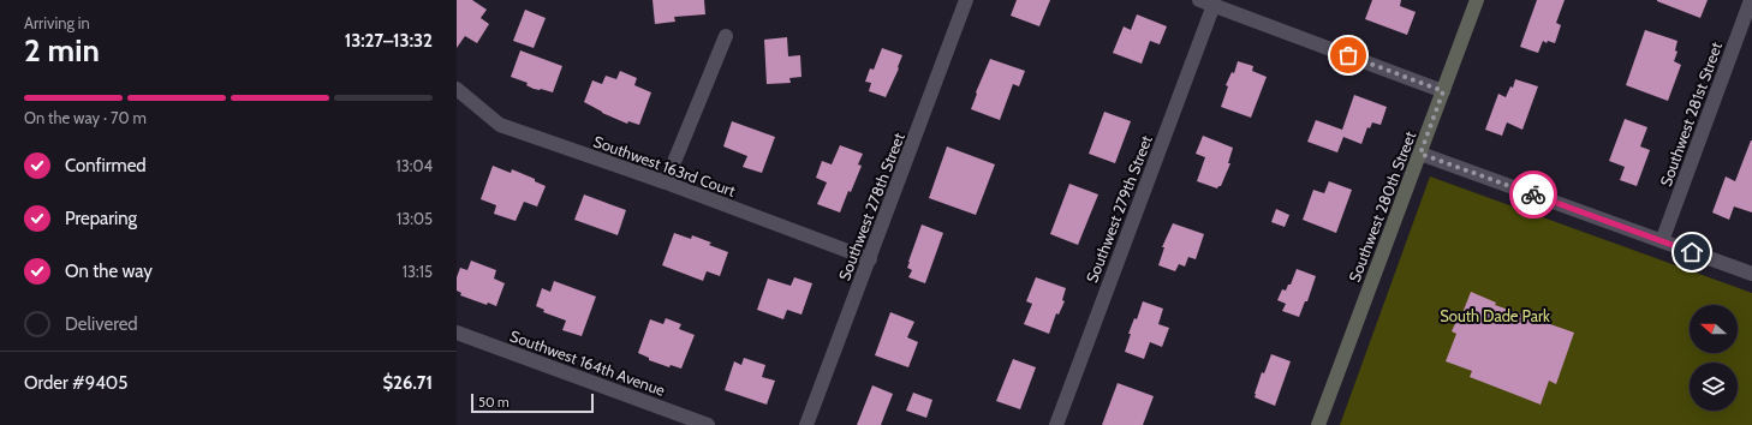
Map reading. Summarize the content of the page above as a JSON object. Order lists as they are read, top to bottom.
{
  "streets": {
    "street": [
      "Southwest 281st Street",
      "Southwest 163rd Court",
      "Southwest 278th Street",
      "Southwest 280th Street",
      "Southwest 279th Street",
      "Southwest 164th Avenue"
    ]
  },
  "crossings": [
    ["Southwest 163rd Court", "Southwest 278th Street"]
  ],
  "parks": ["South Dade Park"],
  "scale_bar": "50 m",
  "north": "left",
  "page": {
    "heading": ["2 min", "Arriving in", "13:27–13:32"],
    "panel": ["Order #9405", "$26.71"],
    "bar": "On the way · 70 m",
    "list": [
      ["Confirmed", "13:04"],
      ["Preparing", "13:05"],
      ["On the way", "13:15"],
      "Delivered"
    ],
    "scale": "50 m"
  }
}
